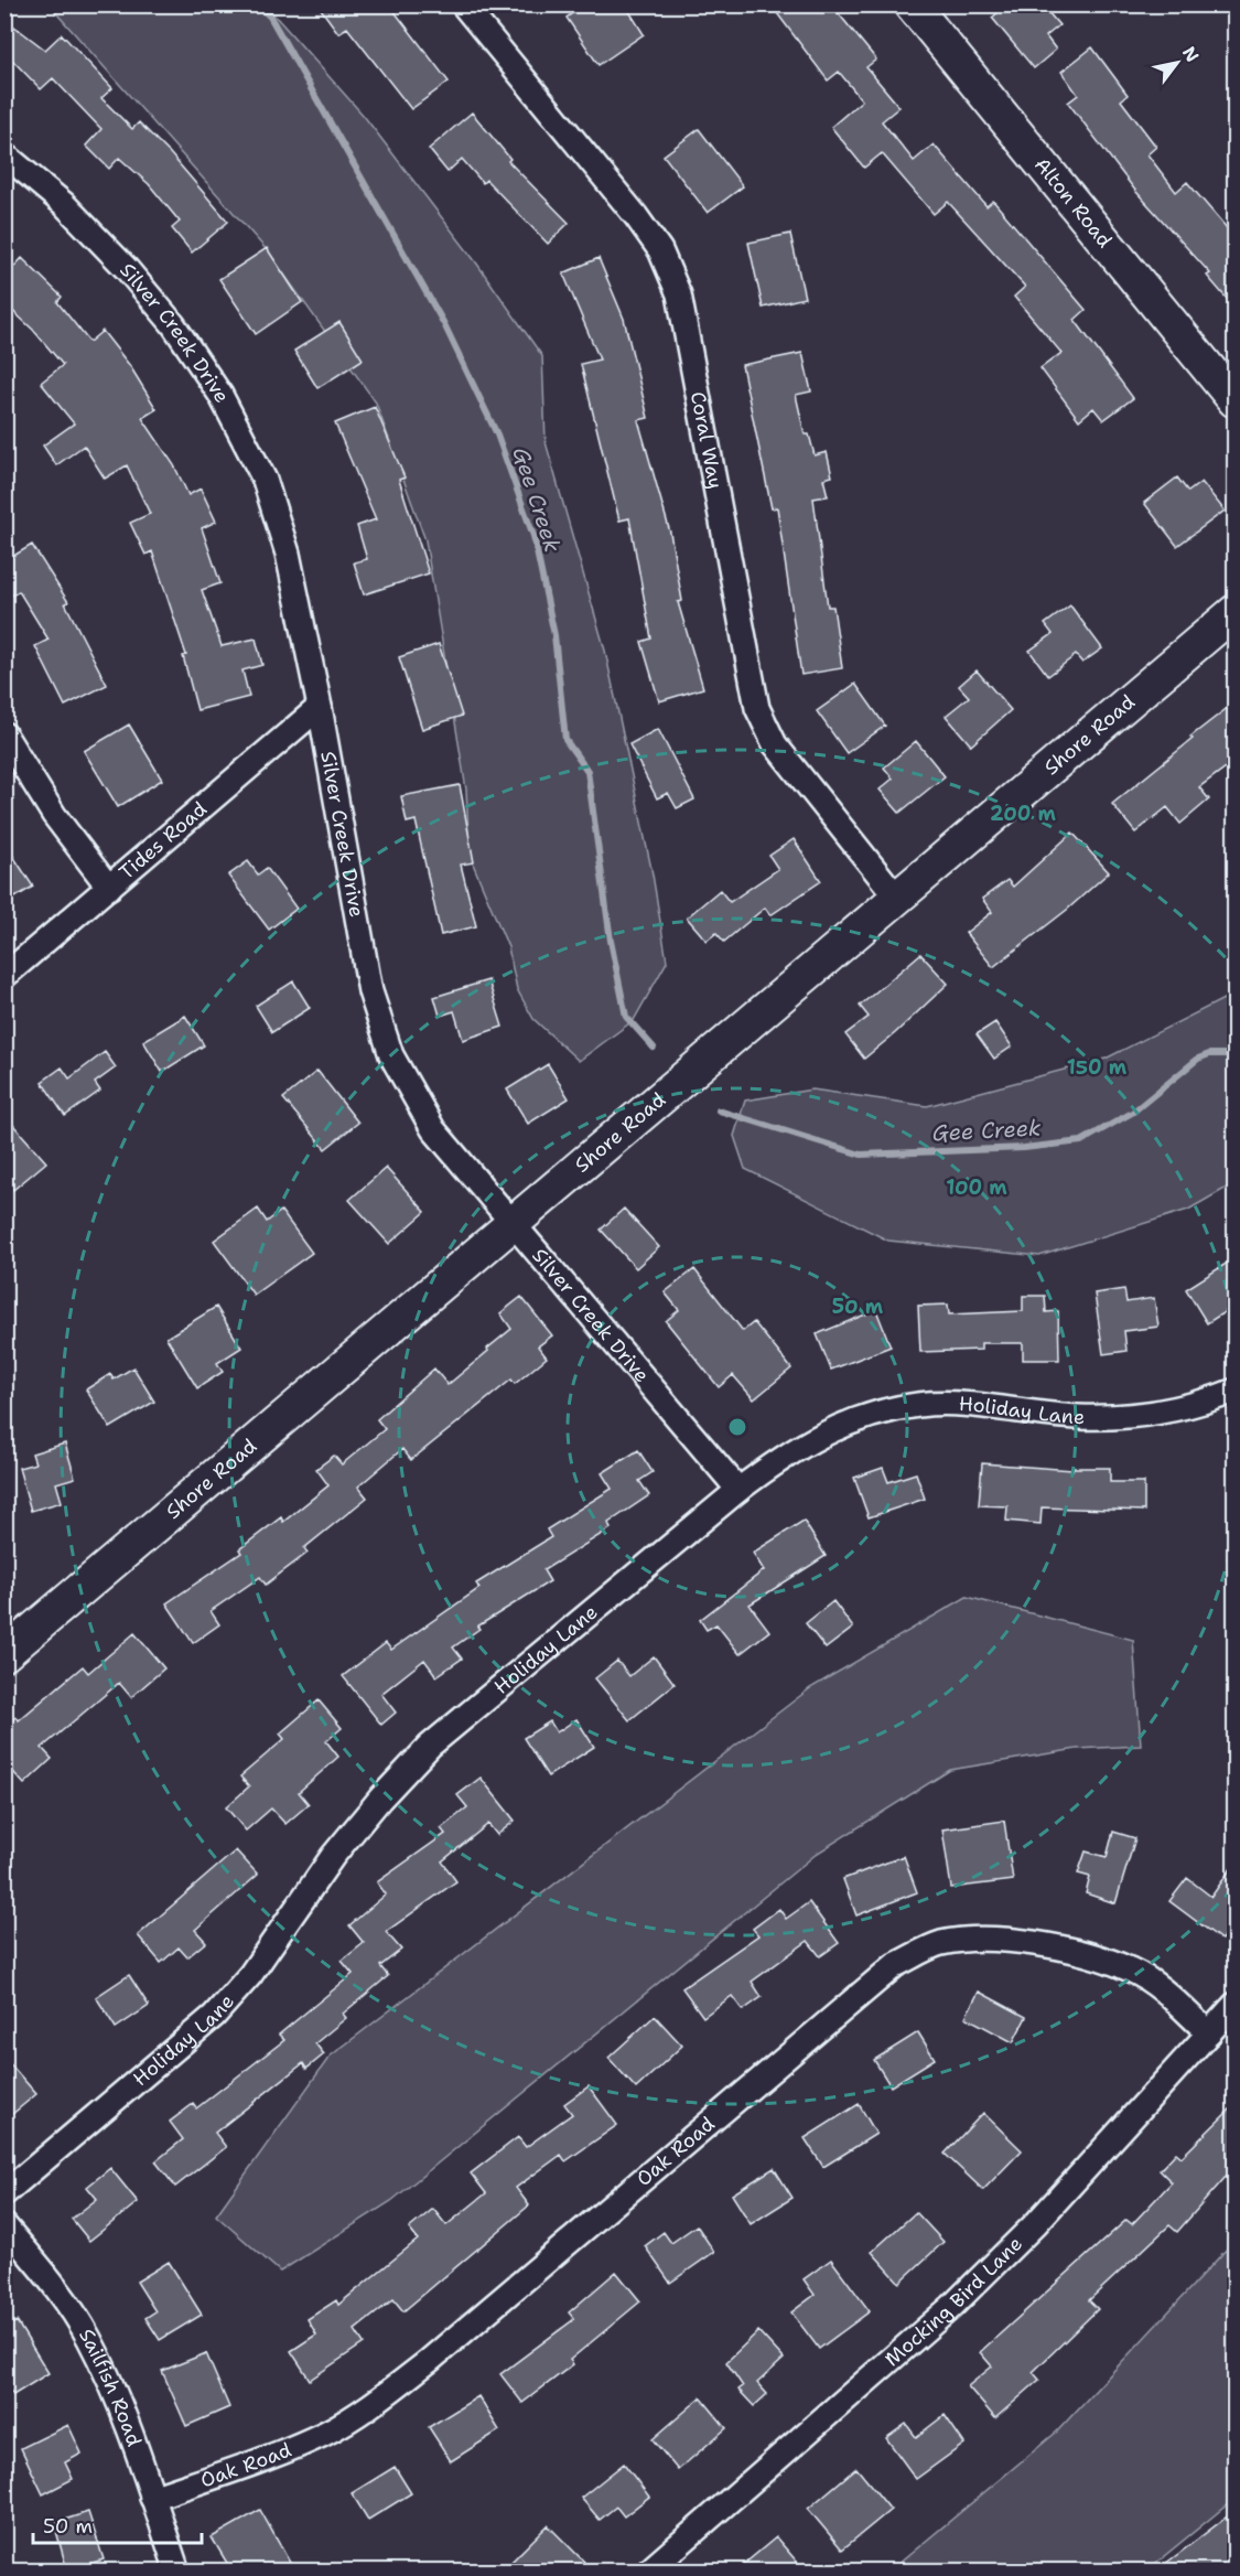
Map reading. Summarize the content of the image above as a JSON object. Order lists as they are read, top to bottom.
{
  "streets": {
    "street": [
      "Alton Road",
      "Silver Creek Drive",
      "Coral Way",
      "Shore Road",
      "Tides Road",
      "Holiday Lane",
      "Oak Road",
      "Mocking Bird Lane",
      "Sailfish Road"
    ]
  },
  "crossings": [
    ["Silver Creek Drive", "Shore Road"],
    ["Silver Creek Drive", "Tides Road"],
    ["Silver Creek Drive", "Holiday Lane"],
    ["Coral Way", "Shore Road"],
    ["Oak Road", "Mocking Bird Lane"],
    ["Oak Road", "Sailfish Road"]
  ],
  "water": ["Gee Creek"],
  "scale_bar": "50 m",
  "north": "top right",
  "rings": [
    "200 m",
    "150 m",
    "100 m",
    "50 m"
  ]
}
